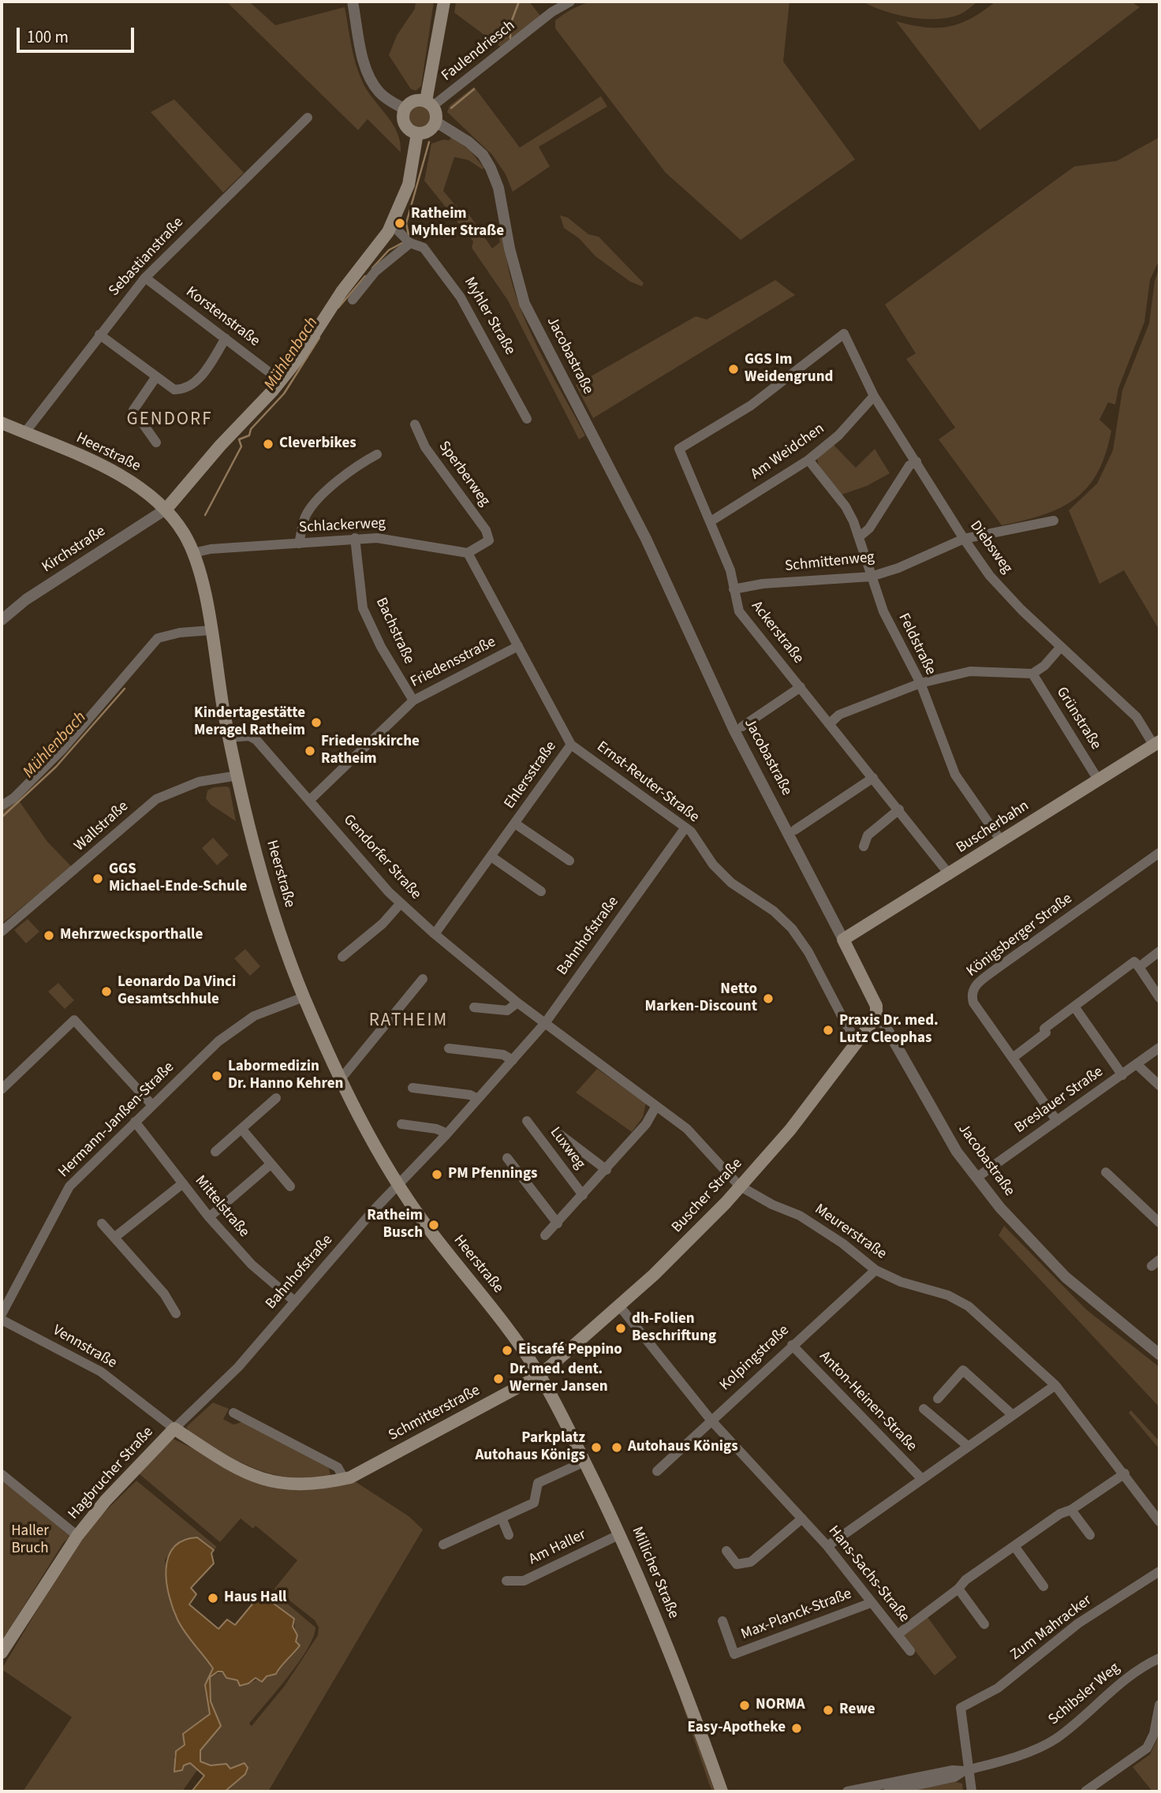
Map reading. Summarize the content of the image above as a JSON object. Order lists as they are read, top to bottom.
{
  "streets": {
    "main road": [
      "Jacobastraße",
      "Heerstraße",
      "Buscherbahn",
      "Buscher Straße",
      "Schmitterstraße",
      "Hagbrucher Straße",
      "Millicher Straße"
    ],
    "street": [
      "Faulendriesch",
      "Sebastianstraße",
      "Myhler Straße",
      "Korstenstraße",
      "Am Weidchen",
      "Sperberweg",
      "Schlackerweg",
      "Diebsweg",
      "Kirchstraße",
      "Schmittenweg",
      "Bachstraße",
      "Ackerstraße",
      "Feldstraße",
      "Friedensstraße",
      "Grünstraße",
      "Ehlersstraße",
      "Ernst-Reuter-Straße",
      "Wallstraße",
      "Gendorfer Straße",
      "Königsberger Straße",
      "Bahnhofstraße",
      "Breslauer Straße",
      "Hermann-Janßen-Straße",
      "Luxweg",
      "Mittelstraße",
      "Meurerstraße",
      "Vennstraße",
      "Kolpingstraße",
      "Anton-Heinen-Straße",
      "Am Haller",
      "Hans-Sachs-Straße",
      "Max-Planck-Straße",
      "Zum Mahracker",
      "Schibsler Weg"
    ]
  },
  "crossings": [
    ["Faulendriesch", "Jacobastraße"],
    ["Sebastianstraße", "Korstenstraße"],
    ["Sebastianstraße", "Heerstraße"],
    ["Jacobastraße", "Buscherbahn"],
    ["Jacobastraße", "Breslauer Straße"],
    ["Jacobastraße", "Buscher Straße"],
    ["Am Weidchen", "Diebsweg"],
    ["Am Weidchen", "Ackerstraße"],
    ["Am Weidchen", "Feldstraße"],
    ["Heerstraße", "Schlackerweg"],
    ["Heerstraße", "Kirchstraße"],
    ["Heerstraße", "Wallstraße"],
    ["Heerstraße", "Gendorfer Straße"],
    ["Heerstraße", "Bahnhofstraße"],
    ["Heerstraße", "Hermann-Janßen-Straße"],
    ["Heerstraße", "Buscher Straße"],
    ["Heerstraße", "Schmitterstraße"],
    ["Heerstraße", "Millicher Straße"],
    ["Sperberweg", "Schlackerweg"],
    ["Sperberweg", "Ernst-Reuter-Straße"],
    ["Schlackerweg", "Bachstraße"],
    ["Schlackerweg", "Ernst-Reuter-Straße"],
    ["Diebsweg", "Schmittenweg"],
    ["Diebsweg", "Ackerstraße"],
    ["Diebsweg", "Buscherbahn"],
    ["Schmittenweg", "Ackerstraße"],
    ["Schmittenweg", "Feldstraße"],
    ["Bachstraße", "Friedensstraße"],
    ["Ackerstraße", "Buscherbahn"],
    ["Feldstraße", "Buscherbahn"],
    ["Friedensstraße", "Ernst-Reuter-Straße"],
    ["Friedensstraße", "Gendorfer Straße"],
    ["Grünstraße", "Buscherbahn"],
    ["Ehlersstraße", "Ernst-Reuter-Straße"],
    ["Ehlersstraße", "Gendorfer Straße"],
    ["Ernst-Reuter-Straße", "Bahnhofstraße"],
    ["Ernst-Reuter-Straße", "Buscher Straße"],
    ["Gendorfer Straße", "Bahnhofstraße"],
    ["Gendorfer Straße", "Meurerstraße"],
    ["Königsberger Straße", "Breslauer Straße"],
    ["Bahnhofstraße", "Mittelstraße"],
    ["Bahnhofstraße", "Meurerstraße"],
    ["Bahnhofstraße", "Vennstraße"],
    ["Bahnhofstraße", "Schmitterstraße"],
    ["Bahnhofstraße", "Hagbrucher Straße"],
    ["Hermann-Janßen-Straße", "Mittelstraße"],
    ["Luxweg", "Meurerstraße"],
    ["Buscher Straße", "Meurerstraße"],
    ["Buscher Straße", "Schmitterstraße"],
    ["Buscher Straße", "Millicher Straße"],
    ["Buscher Straße", "Hans-Sachs-Straße"],
    ["Meurerstraße", "Kolpingstraße"],
    ["Vennstraße", "Schmitterstraße"],
    ["Vennstraße", "Hagbrucher Straße"],
    ["Kolpingstraße", "Anton-Heinen-Straße"],
    ["Kolpingstraße", "Hans-Sachs-Straße"],
    ["Schmitterstraße", "Hagbrucher Straße"],
    ["Schmitterstraße", "Millicher Straße"],
    ["Am Haller", "Millicher Straße"],
    ["Hans-Sachs-Straße", "Max-Planck-Straße"],
    ["Zum Mahracker", "Schibsler Weg"]
  ],
  "districts": ["GENDORF", "RATHEIM"],
  "water": ["Mühlenbach"],
  "parks": ["Haller Bruch"],
  "places": [
    "Ratheim Myhler Straße",
    "GGS Im Weidengrund",
    "Cleverbikes",
    "Kindertagestätte Meragel Ratheim",
    "Friedenskirche Ratheim",
    "GGS Michael-Ende-Schule",
    "Mehrzwecksporthalle",
    "Leonardo Da Vinci Gesamtschhule",
    "Netto Marken-Discount",
    "Praxis Dr. med. Lutz Cleophas",
    "Labormedizin Dr. Hanno Kehren",
    "PM Pfennings",
    "Ratheim Busch",
    "dh-Folien Beschriftung",
    "Eiscafé Peppino",
    "Dr. med. dent. Werner Jansen",
    "Parkplatz Autohaus Königs",
    "Autohaus Königs",
    "Haus Hall",
    "NORMA",
    "Rewe",
    "Easy-Apotheke"
  ],
  "scale_bar": "100 m"
}
